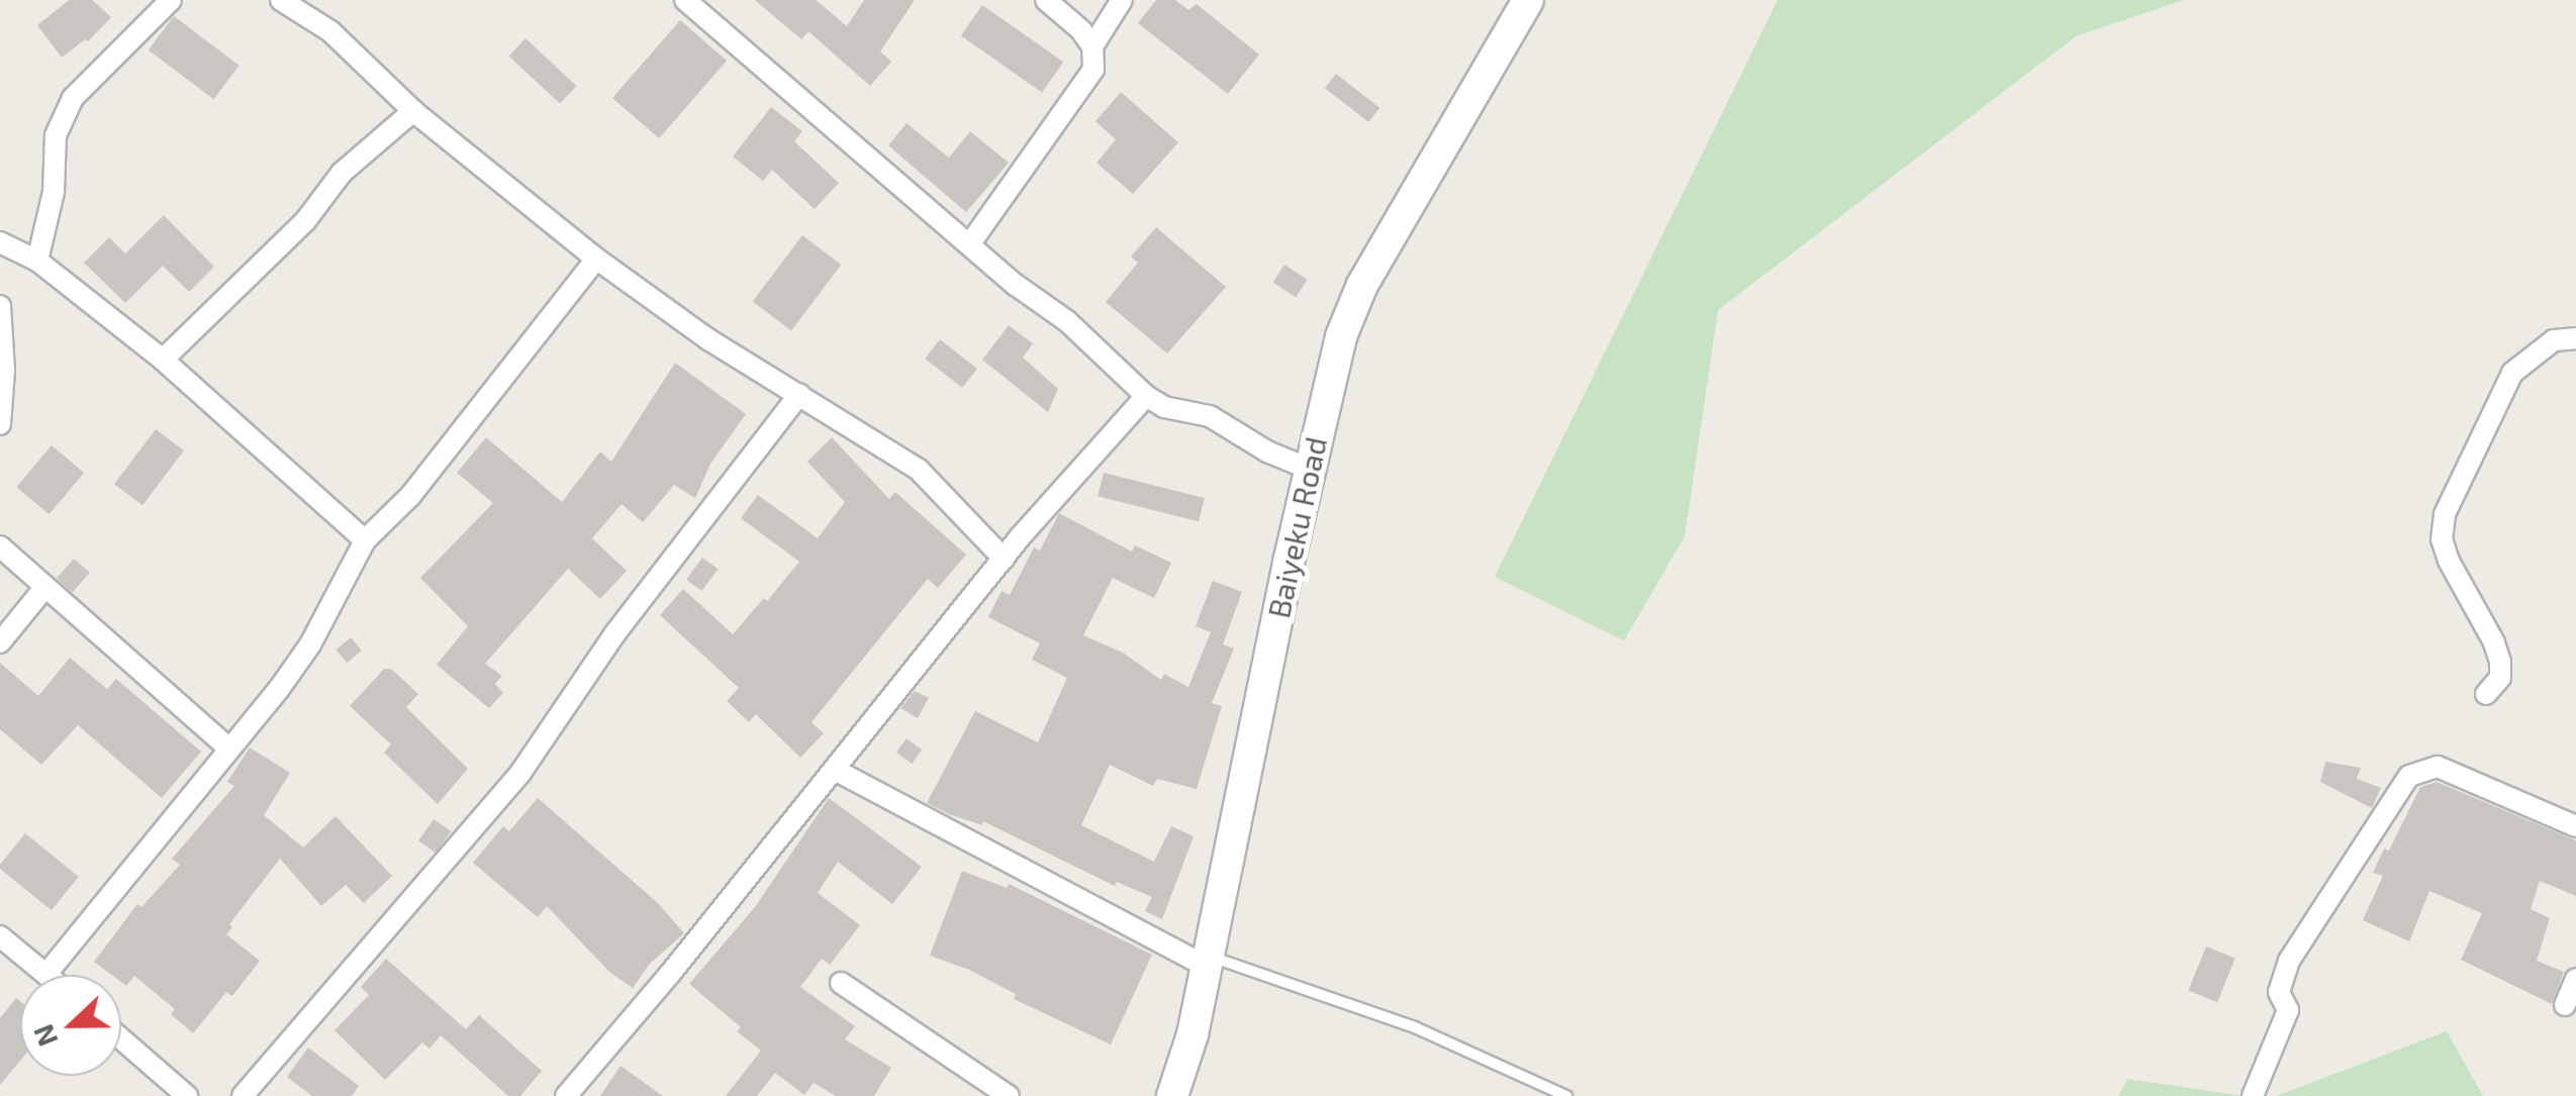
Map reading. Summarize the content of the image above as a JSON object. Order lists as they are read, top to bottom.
{
  "streets": {
    "main road": ["Baiyeku Road"]
  },
  "north": "left"
}
